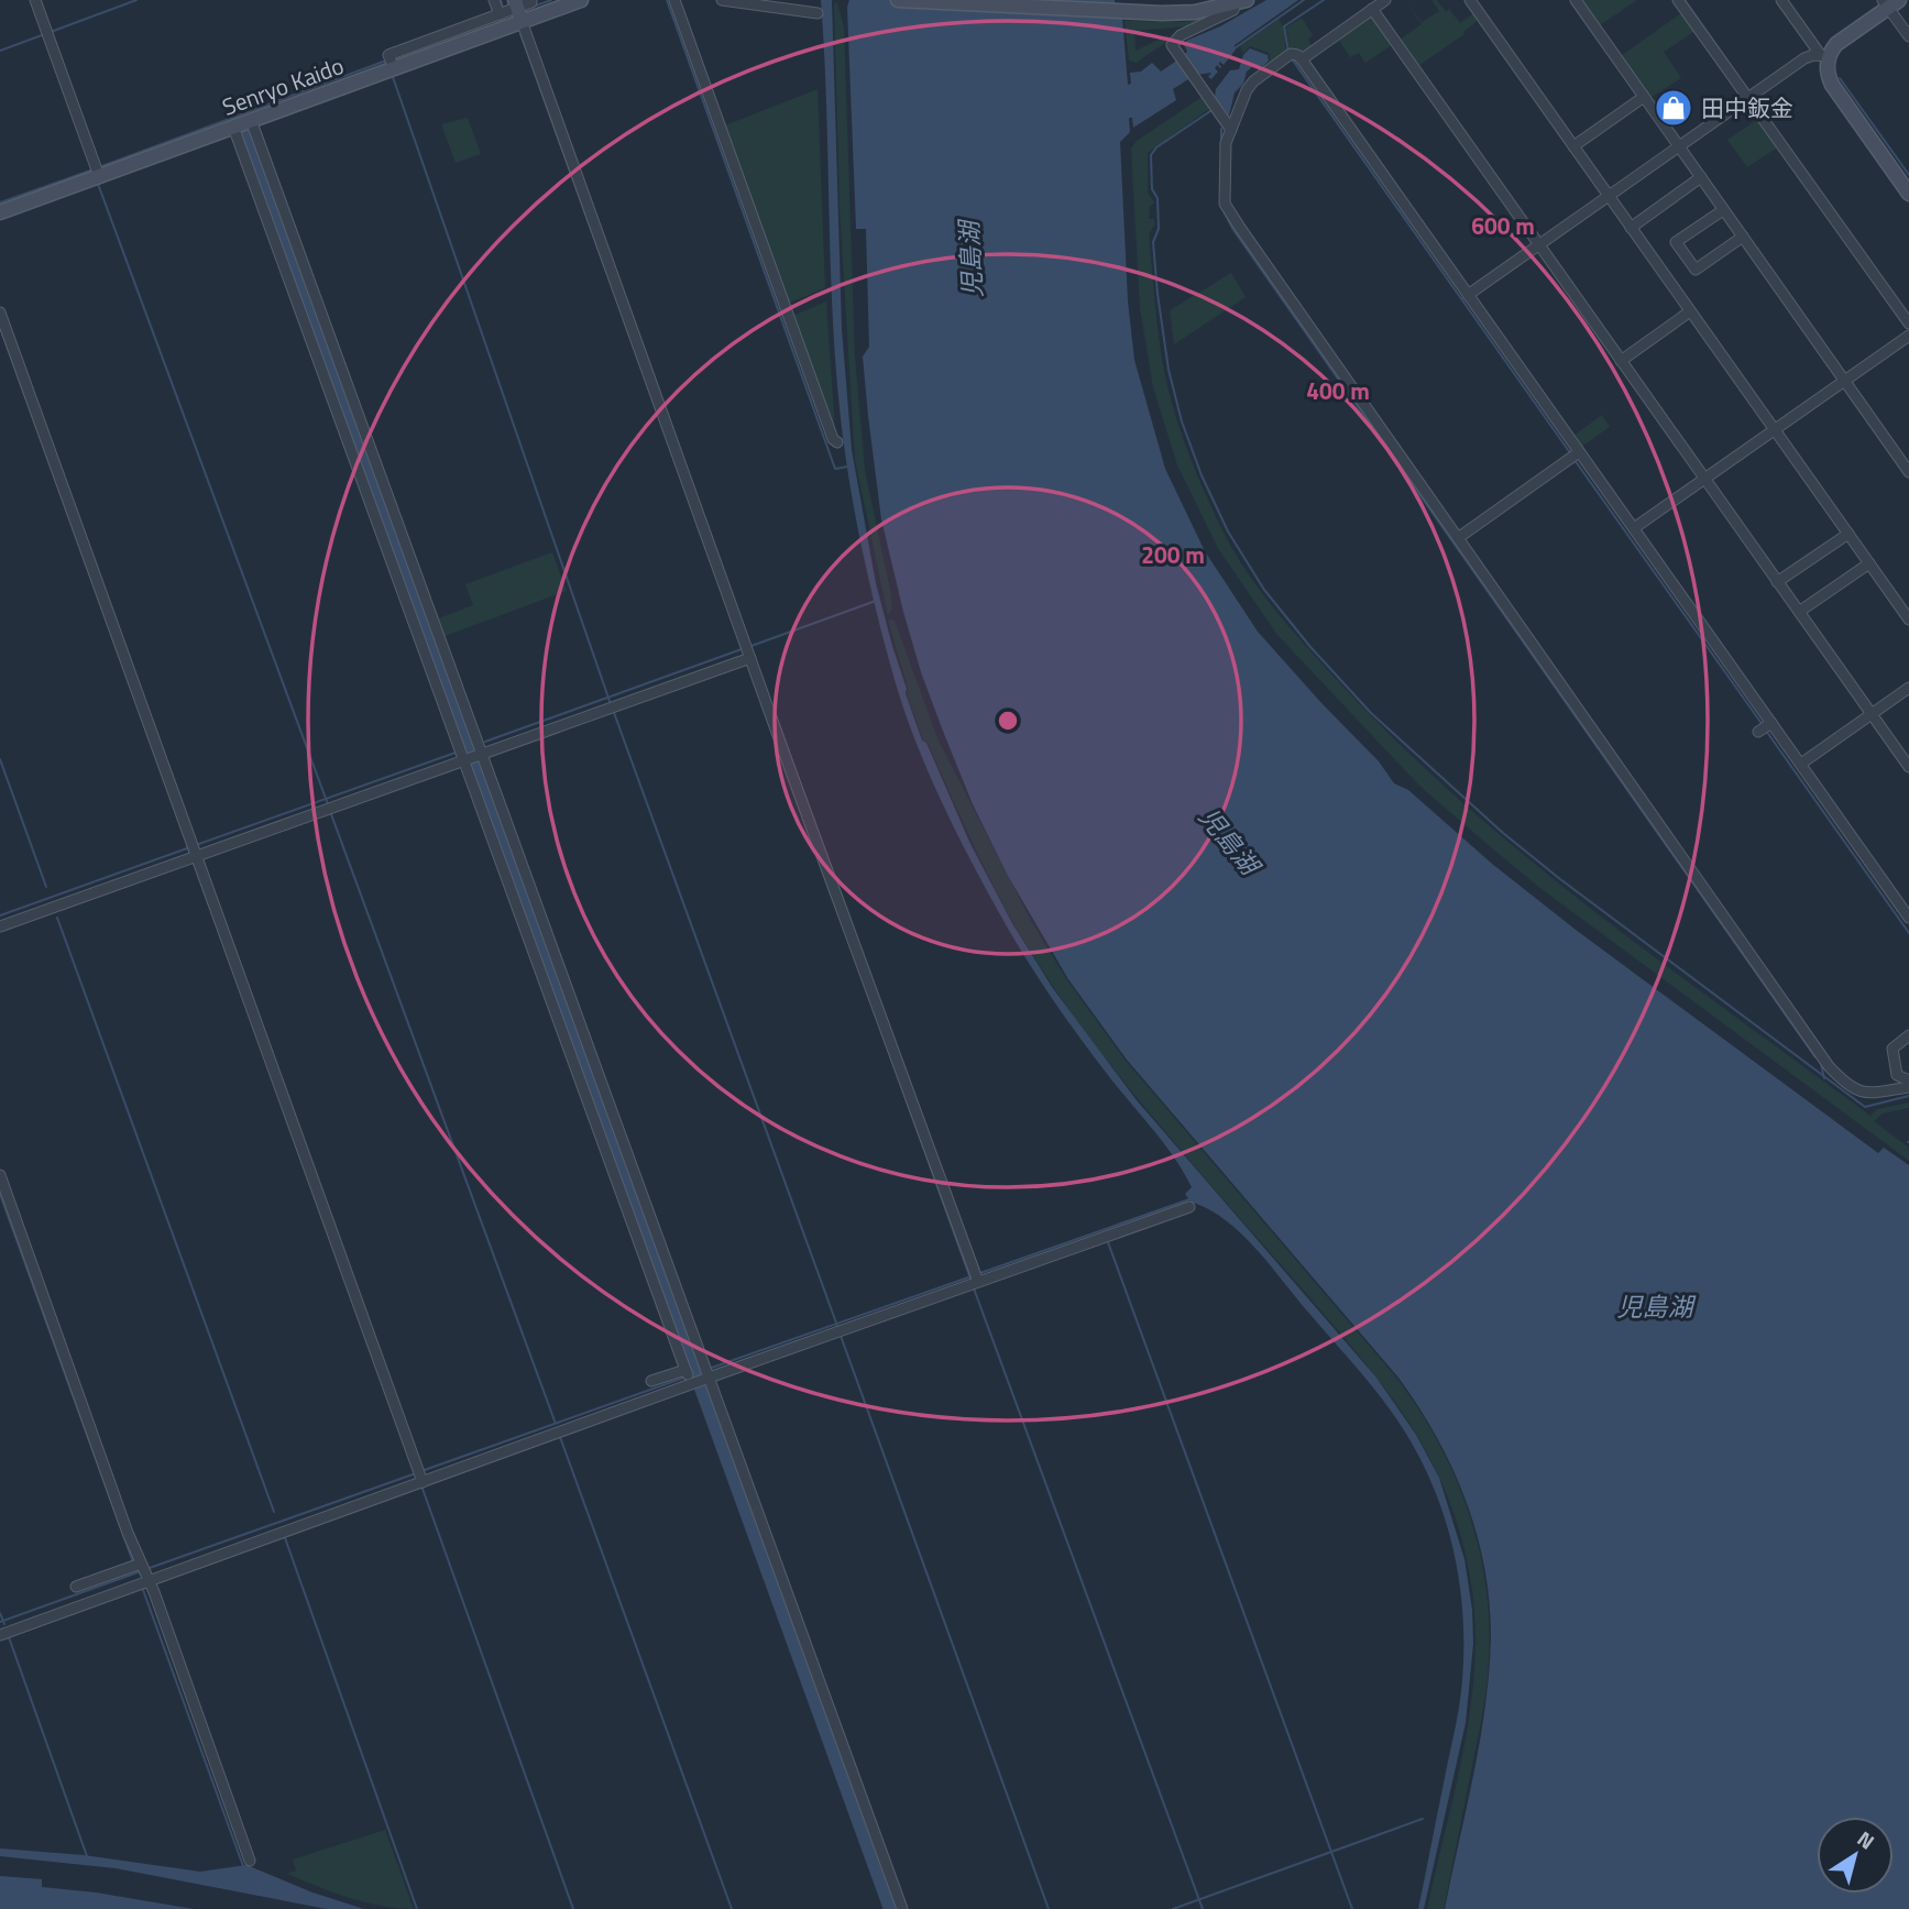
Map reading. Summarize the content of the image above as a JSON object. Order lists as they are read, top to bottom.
{
  "streets": {
    "street": ["Senryo Kaido"]
  },
  "water": ["児島湖"],
  "places": {
    "shop": ["田中鈑金"]
  },
  "north": "top right",
  "rings": ["600 m", "400 m", "200 m"]
}
